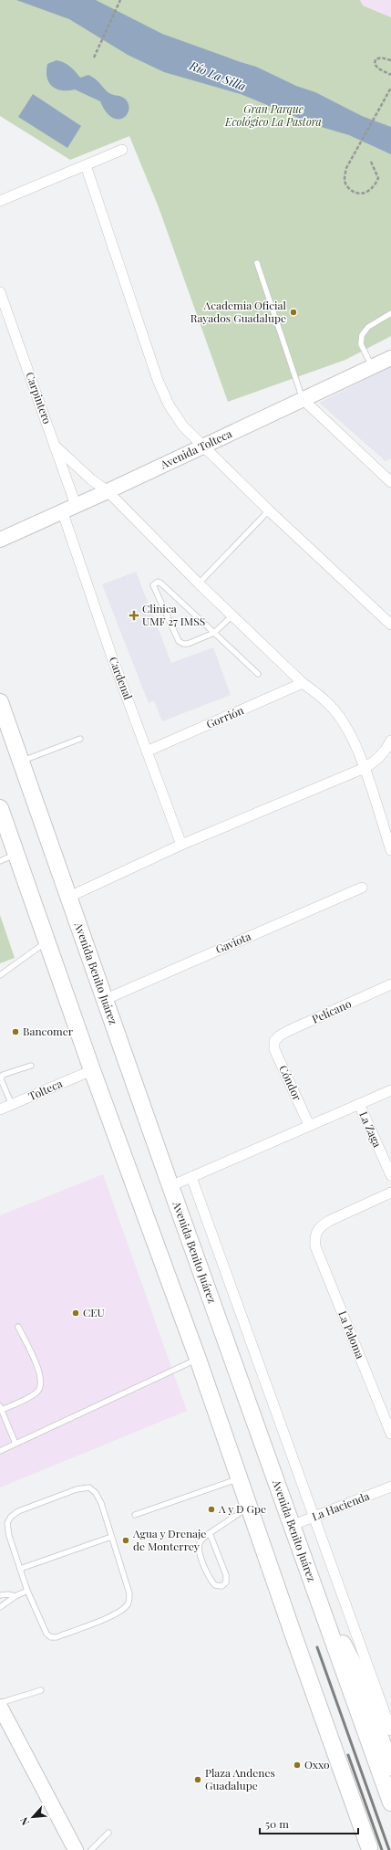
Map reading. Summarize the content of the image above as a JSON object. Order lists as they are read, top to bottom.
{
  "streets": {
    "main road": ["Avenida Benito Juárez"],
    "street": [
      "Carpintero",
      "Avenida Tolteca",
      "Cardenal",
      "Gorrión",
      "Gaviota",
      "Pelícano",
      "Cóndor",
      "Tolteca",
      "La Zaga",
      "La Paloma",
      "La Hacienda"
    ]
  },
  "crossings": [
    ["Carpintero", "Avenida Tolteca"],
    ["Avenida Tolteca", "Cardenal"],
    ["Cardenal", "Gorrión"],
    ["Gaviota", "Avenida Benito Juárez"],
    ["Avenida Benito Juárez", "La Hacienda"],
    ["Pelícano", "Cóndor"]
  ],
  "water": ["Río La Silla"],
  "parks": ["Gran Parque Ecológico La Pastora"],
  "places": {
    "other": [
      "Academia Oficial Rayados Guadalupe",
      "Bancomer",
      "CEU",
      "A y D Gpe",
      "Agua y Drenaje de Monterrey",
      "Oxxo",
      "Plaza Andenes Guadalupe"
    ],
    "health": ["Clinica UMF 27 IMSS"]
  },
  "scale_bar": "50 m",
  "north": "bottom left"
}
